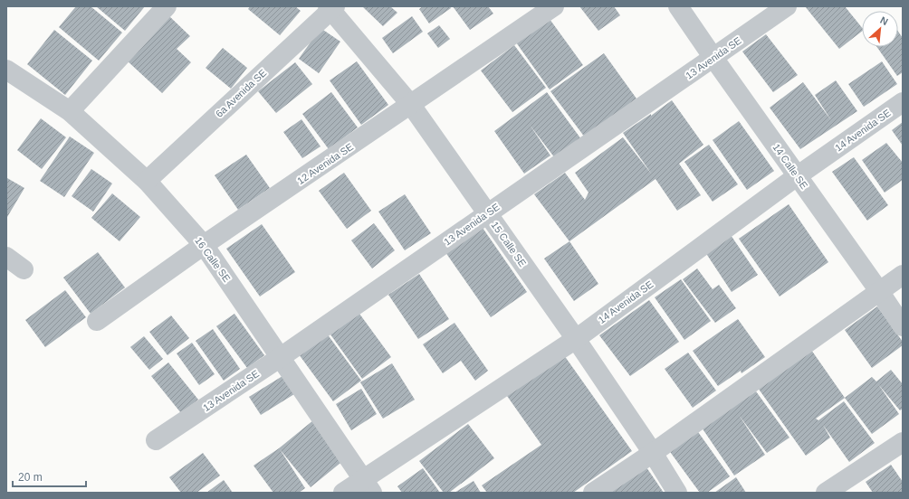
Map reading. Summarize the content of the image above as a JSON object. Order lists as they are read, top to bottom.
{
  "streets": {
    "street": [
      "13 Avenida SE",
      "6a Avenida SE",
      "14 Avenida SE",
      "12 Avenida SE",
      "14 Calle SE",
      "15 Calle SE",
      "16 Calle SE"
    ]
  },
  "crossings": [
    ["13 Avenida SE", "14 Calle SE"],
    ["13 Avenida SE", "15 Calle SE"],
    ["13 Avenida SE", "16 Calle SE"],
    ["6a Avenida SE", "15 Calle SE"],
    ["6a Avenida SE", "16 Calle SE"],
    ["14 Avenida SE", "14 Calle SE"],
    ["14 Avenida SE", "15 Calle SE"],
    ["14 Avenida SE", "16 Calle SE"],
    ["12 Avenida SE", "15 Calle SE"],
    ["12 Avenida SE", "16 Calle SE"]
  ],
  "scale_bar": "20 m",
  "north": "top right"
}
